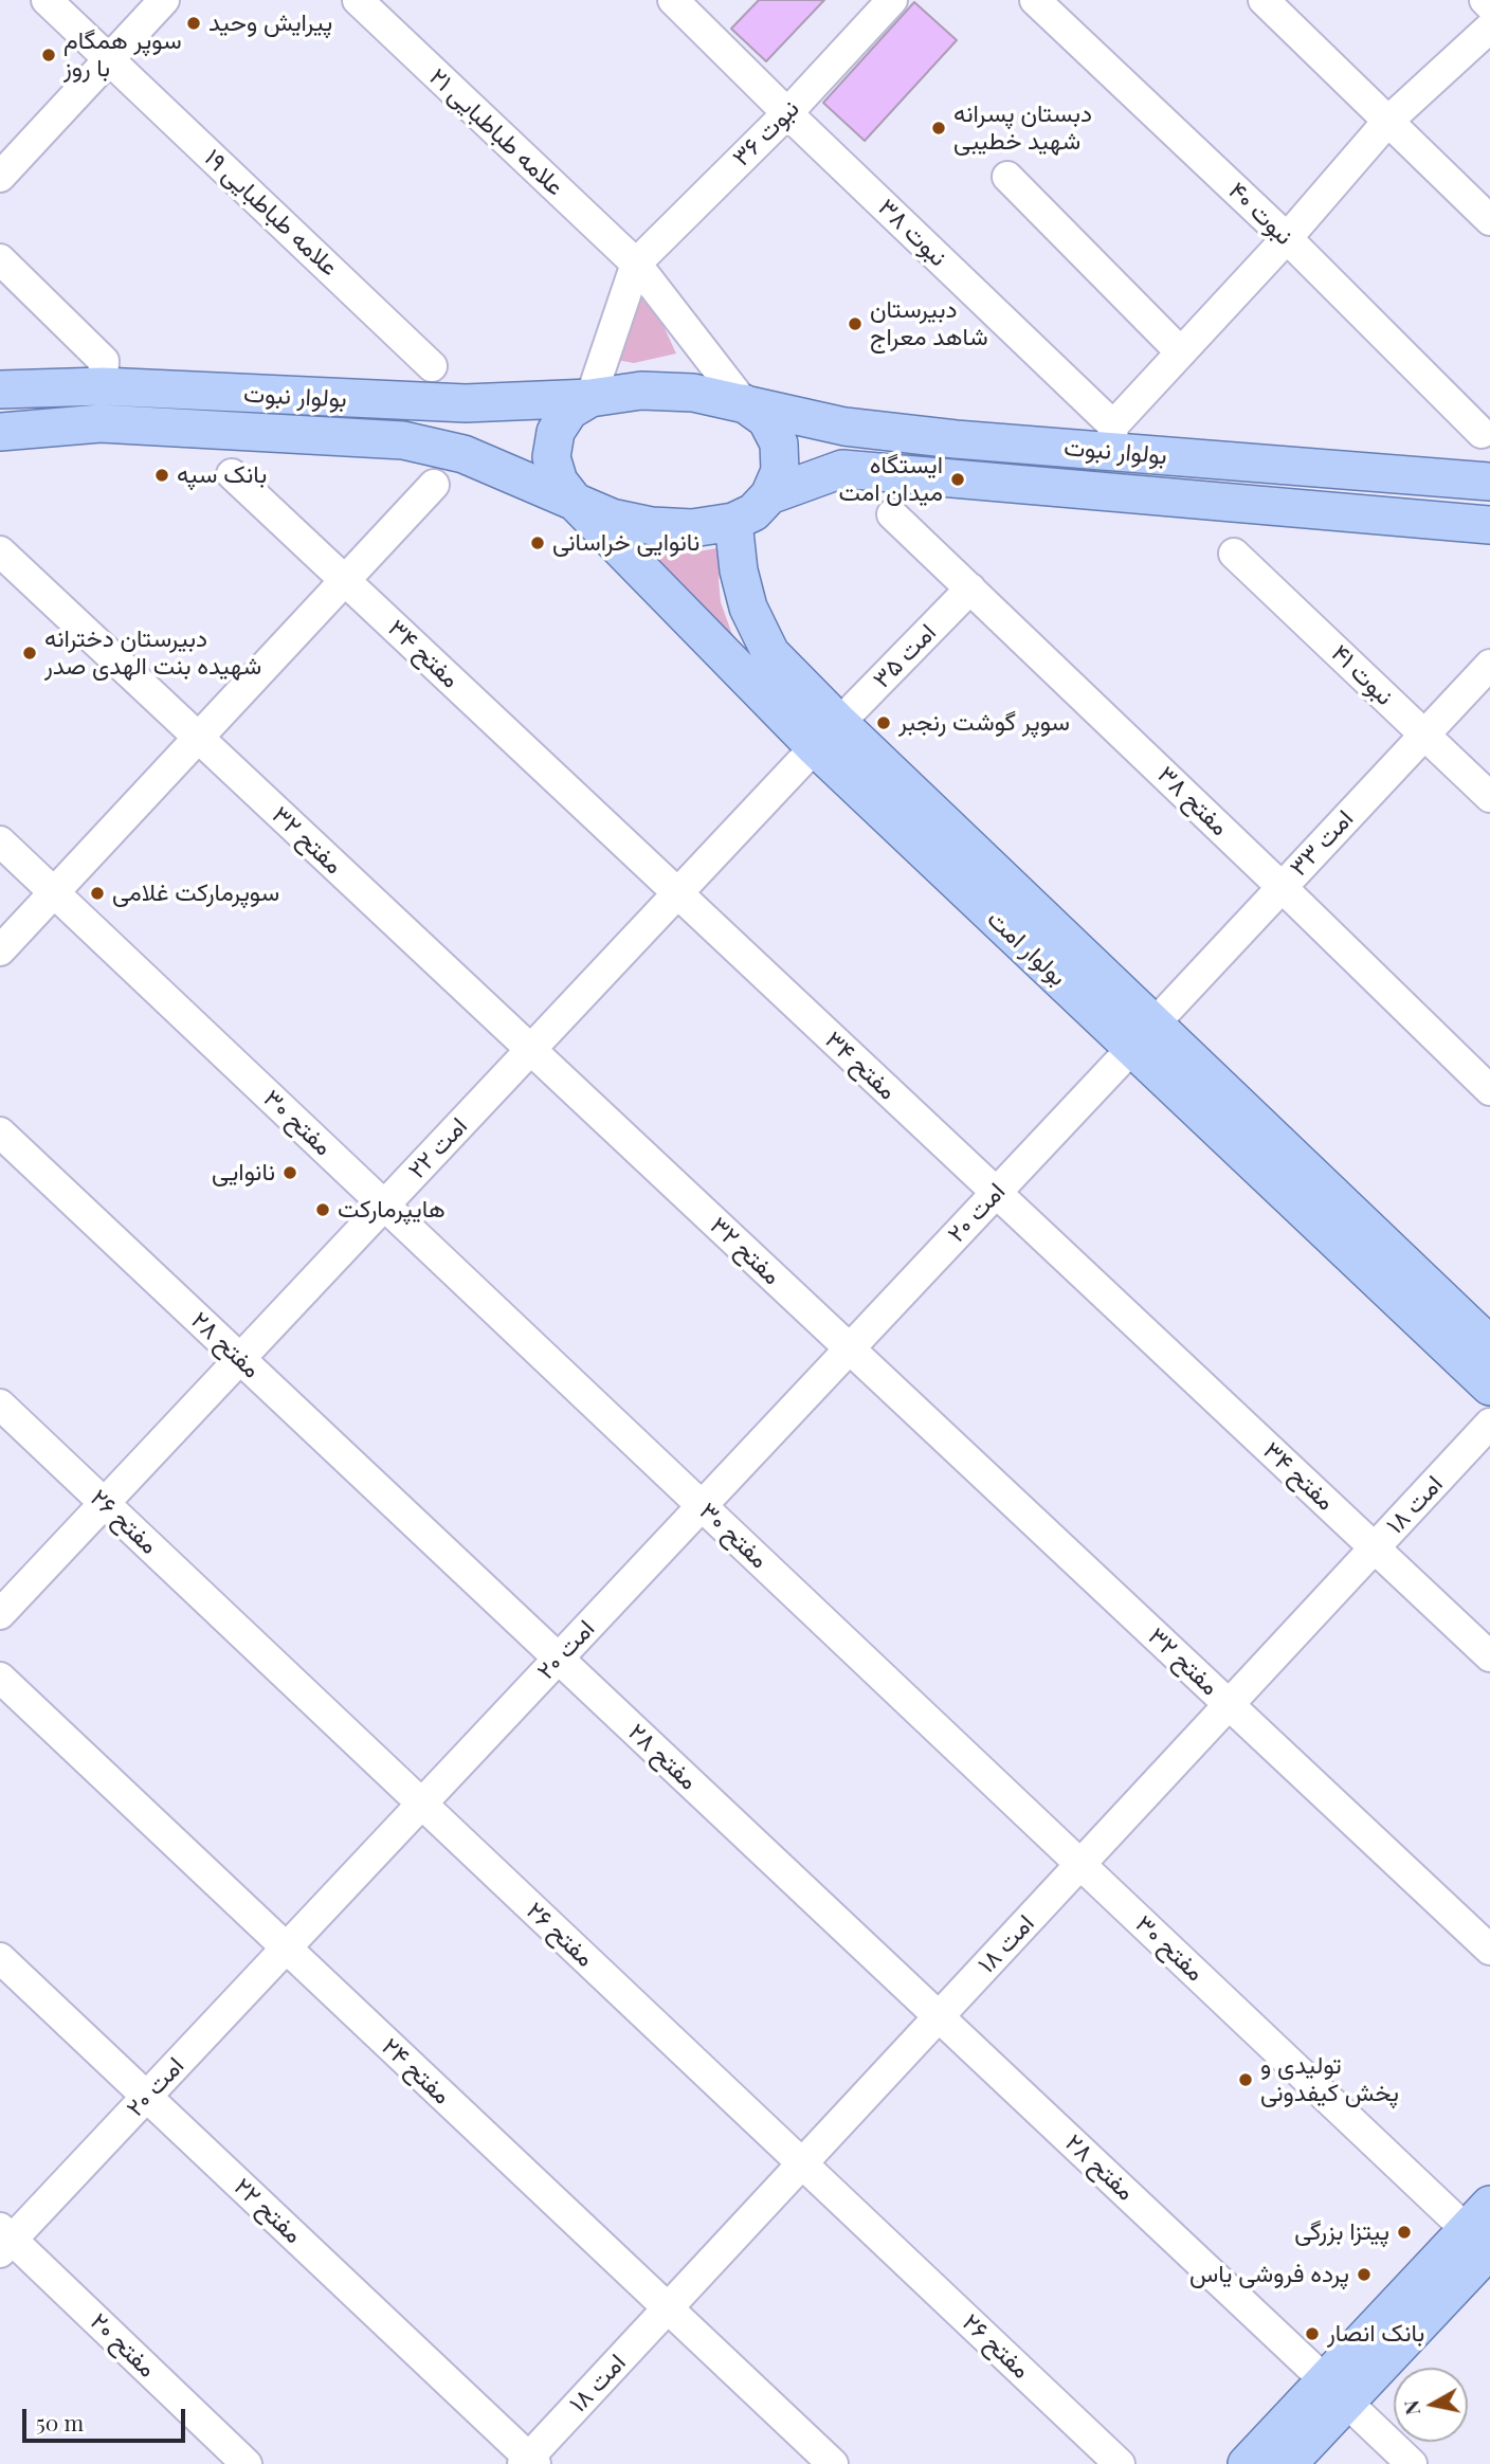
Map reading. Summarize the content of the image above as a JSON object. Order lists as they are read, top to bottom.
{
  "streets": {
    "main road": ["بولوار نبوت", "بولوار امت"],
    "street": [
      "علامه طباطبایی ۲۱",
      "نبوت ۳۶",
      "علامه طباطبایی ۱۹",
      "نبوت ۴۰",
      "نبوت ۳۸",
      "مفتح ۳۴",
      "امت ۳۵",
      "نبوت ۴۱",
      "مفتح ۳۸",
      "مفتح ۳۲",
      "امت ۳۳",
      "مفتح ۳۰",
      "امت ۲۲",
      "امت ۲۰",
      "مفتح ۲۸",
      "امت ۱۸",
      "مفتح ۲۶",
      "مفتح ۲۴",
      "مفتح ۲۲",
      "مفتح ۲۰"
    ]
  },
  "crossings": [
    ["علامه طباطبایی ۲۱", "نبوت ۳۶"],
    ["علامه طباطبایی ۲۱", "بولوار نبوت"],
    ["علامه طباطبایی ۲۱", "بولوار امت"],
    ["نبوت ۳۶", "نبوت ۳۸"],
    ["نبوت ۳۸", "بولوار نبوت"],
    ["بولوار نبوت", "بولوار امت"],
    ["مفتح ۳۴", "امت ۲۲"],
    ["مفتح ۳۴", "امت ۲۰"],
    ["مفتح ۳۴", "امت ۱۸"],
    ["امت ۳۵", "مفتح ۳۸"],
    ["امت ۳۵", "بولوار امت"],
    ["امت ۳۵", "امت ۲۲"],
    ["نبوت ۴۱", "امت ۳۳"],
    ["مفتح ۳۸", "امت ۳۳"],
    ["مفتح ۳۲", "امت ۲۲"],
    ["مفتح ۳۲", "امت ۲۰"],
    ["مفتح ۳۲", "امت ۱۸"],
    ["امت ۳۳", "بولوار امت"],
    ["امت ۳۳", "امت ۲۰"],
    ["بولوار امت", "امت ۲۲"],
    ["بولوار امت", "امت ۲۰"],
    ["مفتح ۳۰", "امت ۲۲"],
    ["مفتح ۳۰", "امت ۲۰"],
    ["مفتح ۳۰", "امت ۱۸"],
    ["امت ۲۲", "مفتح ۲۸"],
    ["امت ۲۲", "مفتح ۲۶"],
    ["امت ۲۰", "مفتح ۲۸"],
    ["امت ۲۰", "مفتح ۲۶"],
    ["امت ۲۰", "مفتح ۲۴"],
    ["امت ۲۰", "مفتح ۲۲"],
    ["امت ۲۰", "مفتح ۲۰"],
    ["مفتح ۲۸", "امت ۱۸"],
    ["امت ۱۸", "مفتح ۲۶"],
    ["امت ۱۸", "مفتح ۲۴"],
    ["امت ۱۸", "مفتح ۲۲"]
  ],
  "places": [
    "پیرایش وحید",
    "سوپر همگام با روز",
    "دبستان پسرانه شهید خطیبی",
    "دبیرستان شاهد معراج",
    "بانک سپه",
    "ایستگاه میدان امت",
    "نانوایی خراسانی",
    "دبیرستان دخترانه شهیده بنت الهدی صدر",
    "سوپر گوشت رنجبر",
    "سوپرمارکت غلامی",
    "نانوایی",
    "هایپرمارکت",
    "تولیدی و پخش کیفدونی",
    "پیتزا بزرگی",
    "پرده فروشی یاس",
    "بانک انصار"
  ],
  "scale_bar": "50 m",
  "north": "left"
}
